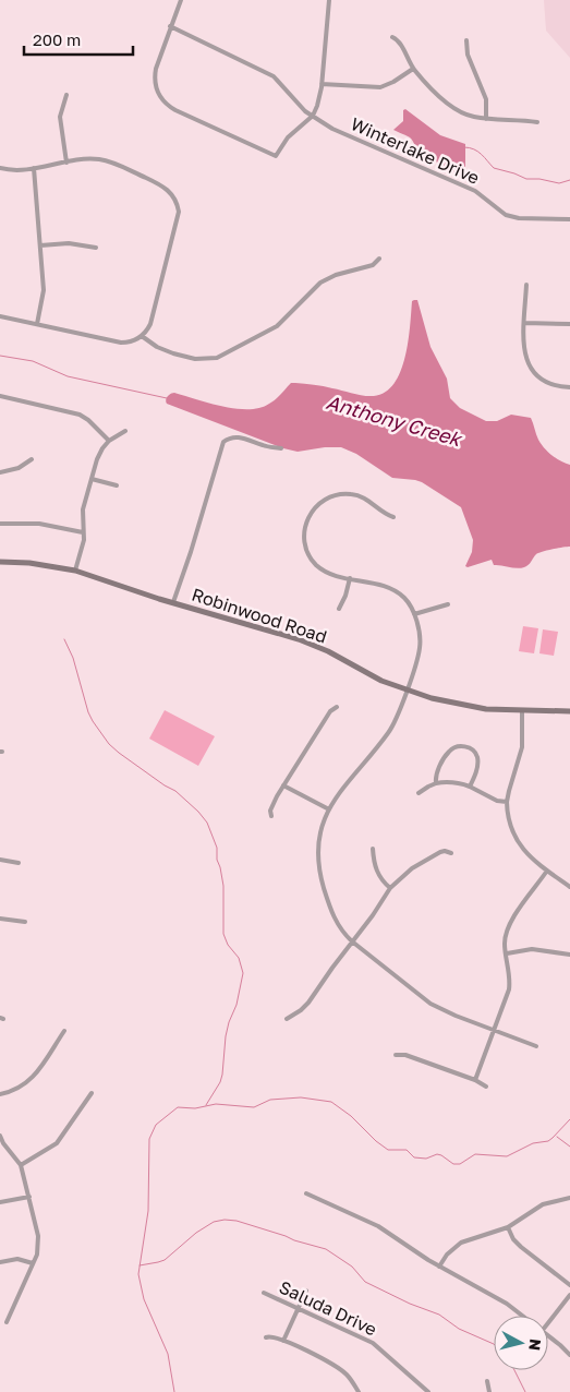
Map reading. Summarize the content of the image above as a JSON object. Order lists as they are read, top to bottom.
{
  "streets": {
    "main road": ["Robinwood Road"],
    "street": ["Winterlake Drive", "Saluda Drive"]
  },
  "water": ["Anthony Creek"],
  "scale_bar": "200 m",
  "north": "right"
}
